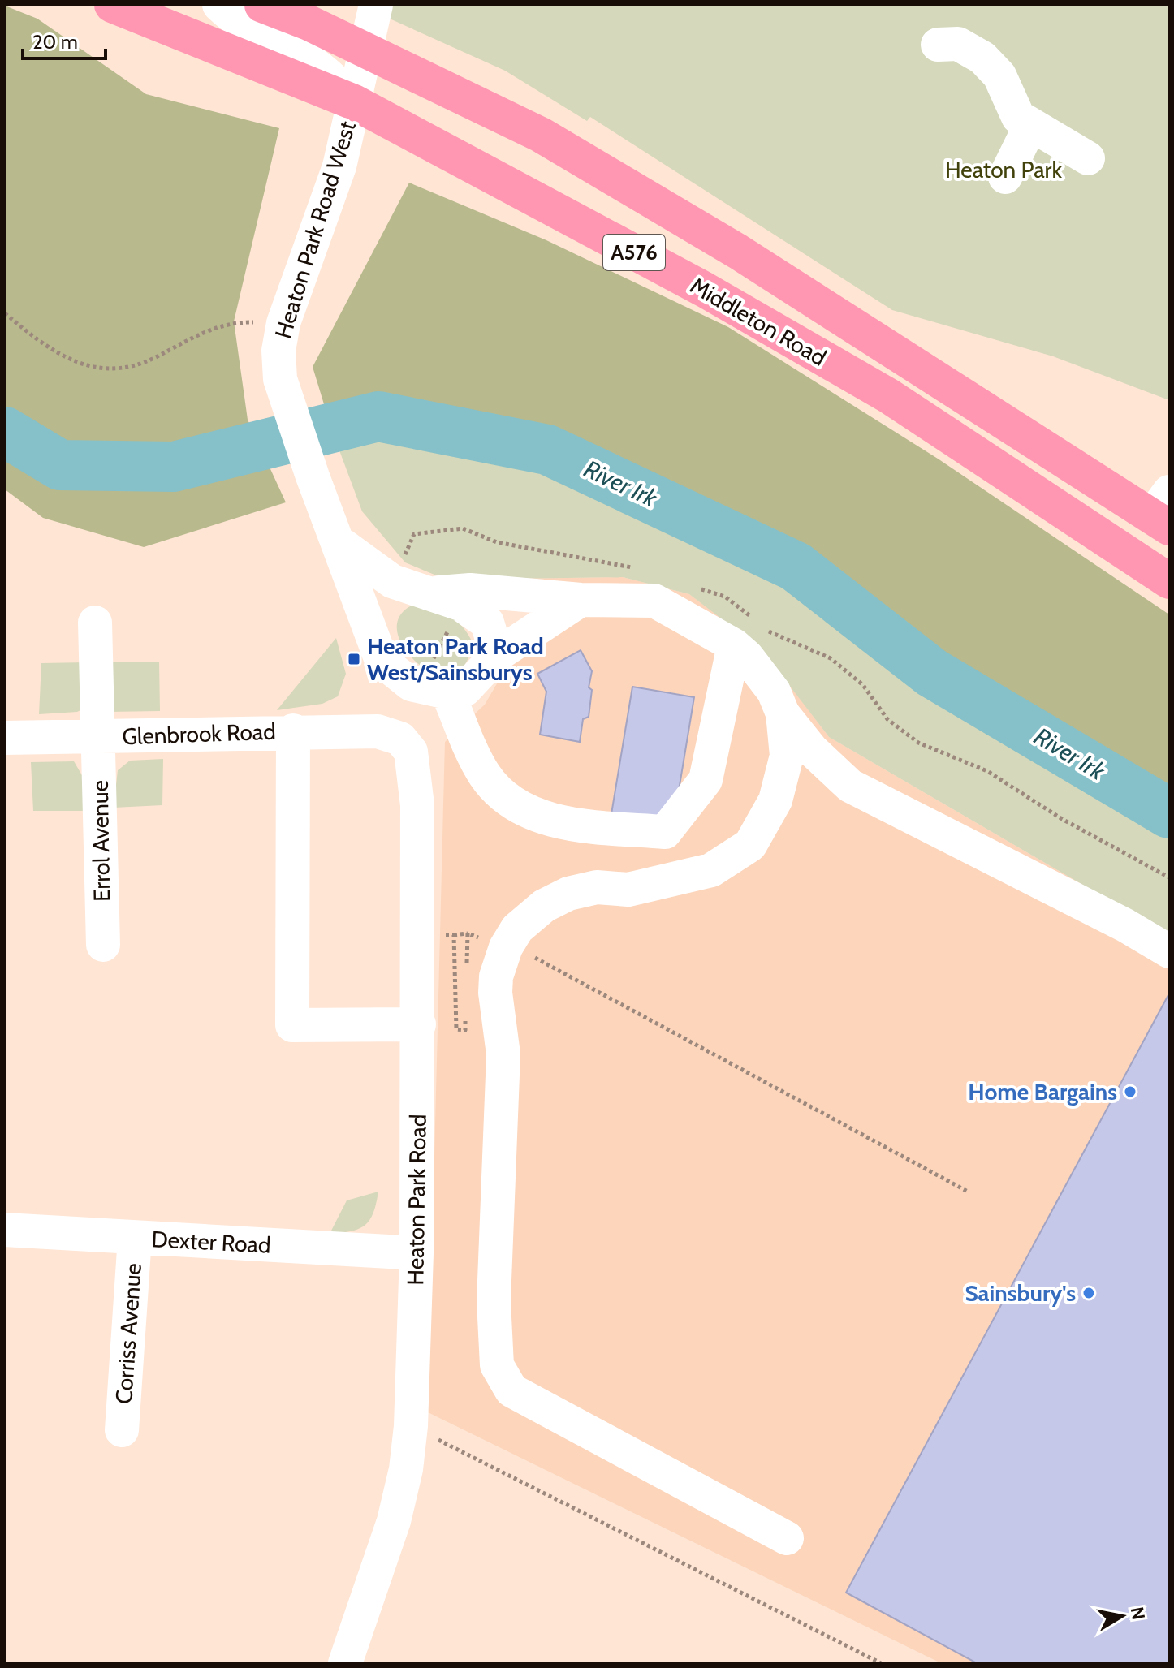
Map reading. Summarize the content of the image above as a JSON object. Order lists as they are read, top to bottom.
{
  "streets": {
    "highway": ["A576", "Middleton Road"],
    "street": [
      "Heaton Park Road West",
      "Glenbrook Road",
      "Errol Avenue",
      "Heaton Park Road",
      "Dexter Road",
      "Corriss Avenue"
    ]
  },
  "crossings": [
    ["Heaton Park Road West", "Middleton Road"],
    ["Glenbrook Road", "Errol Avenue"],
    ["Glenbrook Road", "Heaton Park Road"],
    ["Heaton Park Road", "Dexter Road"],
    ["Dexter Road", "Corriss Avenue"]
  ],
  "water": ["River Irk"],
  "parks": ["Heaton Park"],
  "places": {
    "transit": ["Heaton Park Road West/Sainsburys"],
    "other": ["Home Bargains", "Sainsbury's"]
  },
  "scale_bar": "20 m",
  "north": "right"
}
